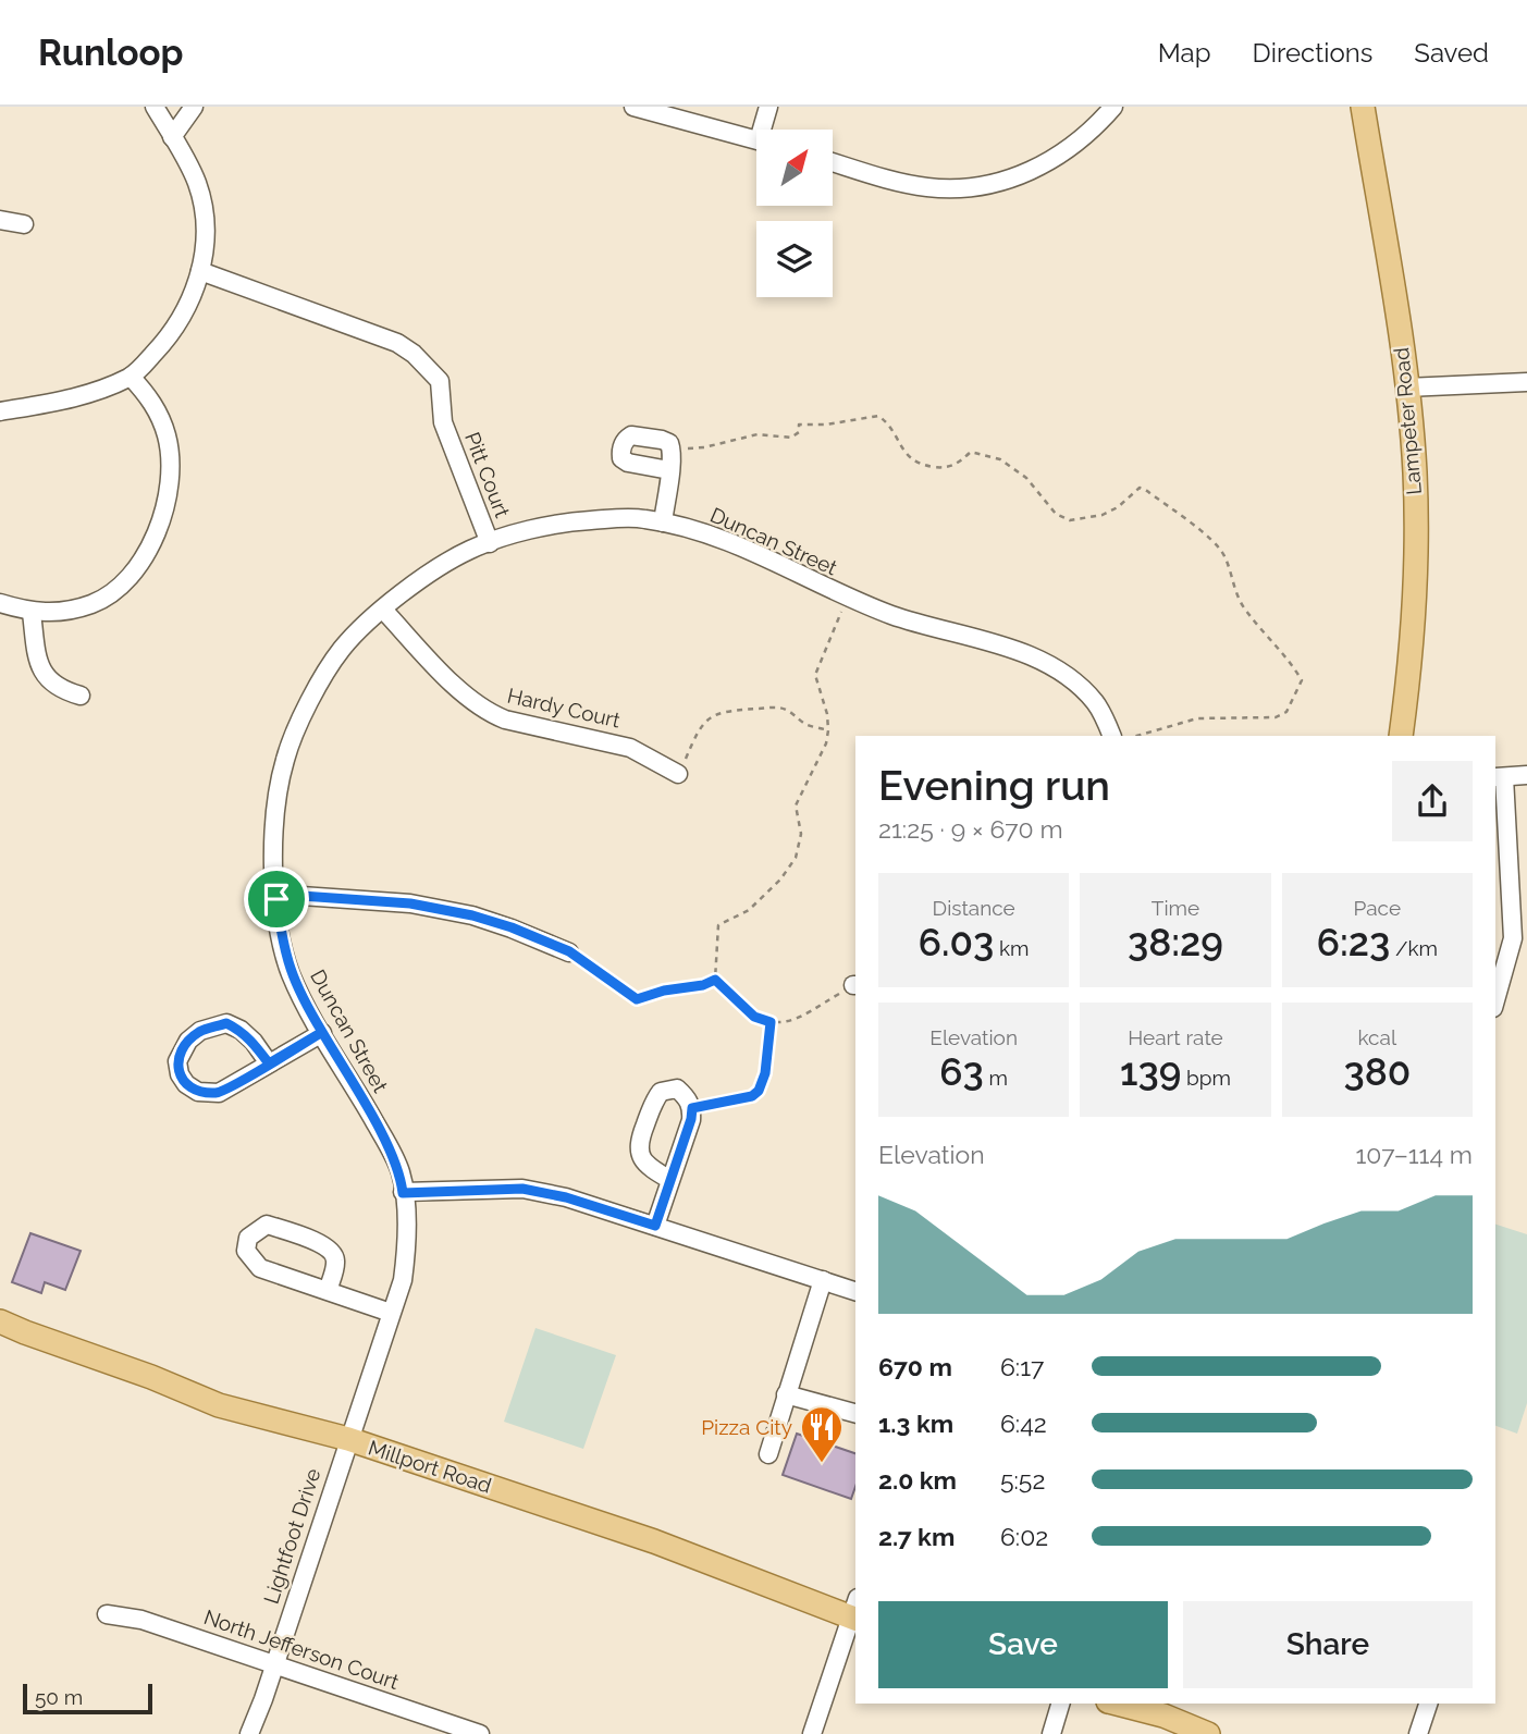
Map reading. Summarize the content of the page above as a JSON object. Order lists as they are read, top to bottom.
{
  "streets": {
    "main road": ["Lampeter Road", "Millport Road"],
    "street": [
      "Pitt Court",
      "Duncan Street",
      "Hardy Court",
      "Lightfoot Drive",
      "North Jefferson Court"
    ]
  },
  "crossings": [
    ["Pitt Court", "Duncan Street"],
    ["Duncan Street", "Hardy Court"],
    ["Duncan Street", "Millport Road"],
    ["Duncan Street", "Lightfoot Drive"],
    ["Millport Road", "Lightfoot Drive"],
    ["Lightfoot Drive", "North Jefferson Court"]
  ],
  "places": {
    "restaurant": ["Pizza City"]
  },
  "scale_bar": "50 m",
  "north": "top right",
  "page": {
    "header": "Runloop",
    "nav": ["Map", "Directions", "Saved"],
    "heading": ["Evening run", "21:25 · 9 × 670 m"],
    "stats": [
      ["Distance", "6.03 km"],
      ["Time", "38:29"],
      ["Pace", "6:23 /km"],
      ["Elevation", "63 m"],
      ["Heart rate", "139 bpm"],
      ["kcal", "380"]
    ],
    "chart": ["Elevation", "107–114 m"],
    "list": [
      {
        "name": "670 m",
        "note": "6:17"
      },
      {
        "name": "1.3 km",
        "note": "6:42"
      },
      {
        "name": "2.0 km",
        "note": "5:52"
      },
      {
        "name": "2.7 km",
        "note": "6:02"
      }
    ],
    "buttons": ["Save", "Share"],
    "scale": "50 m"
  }
}
